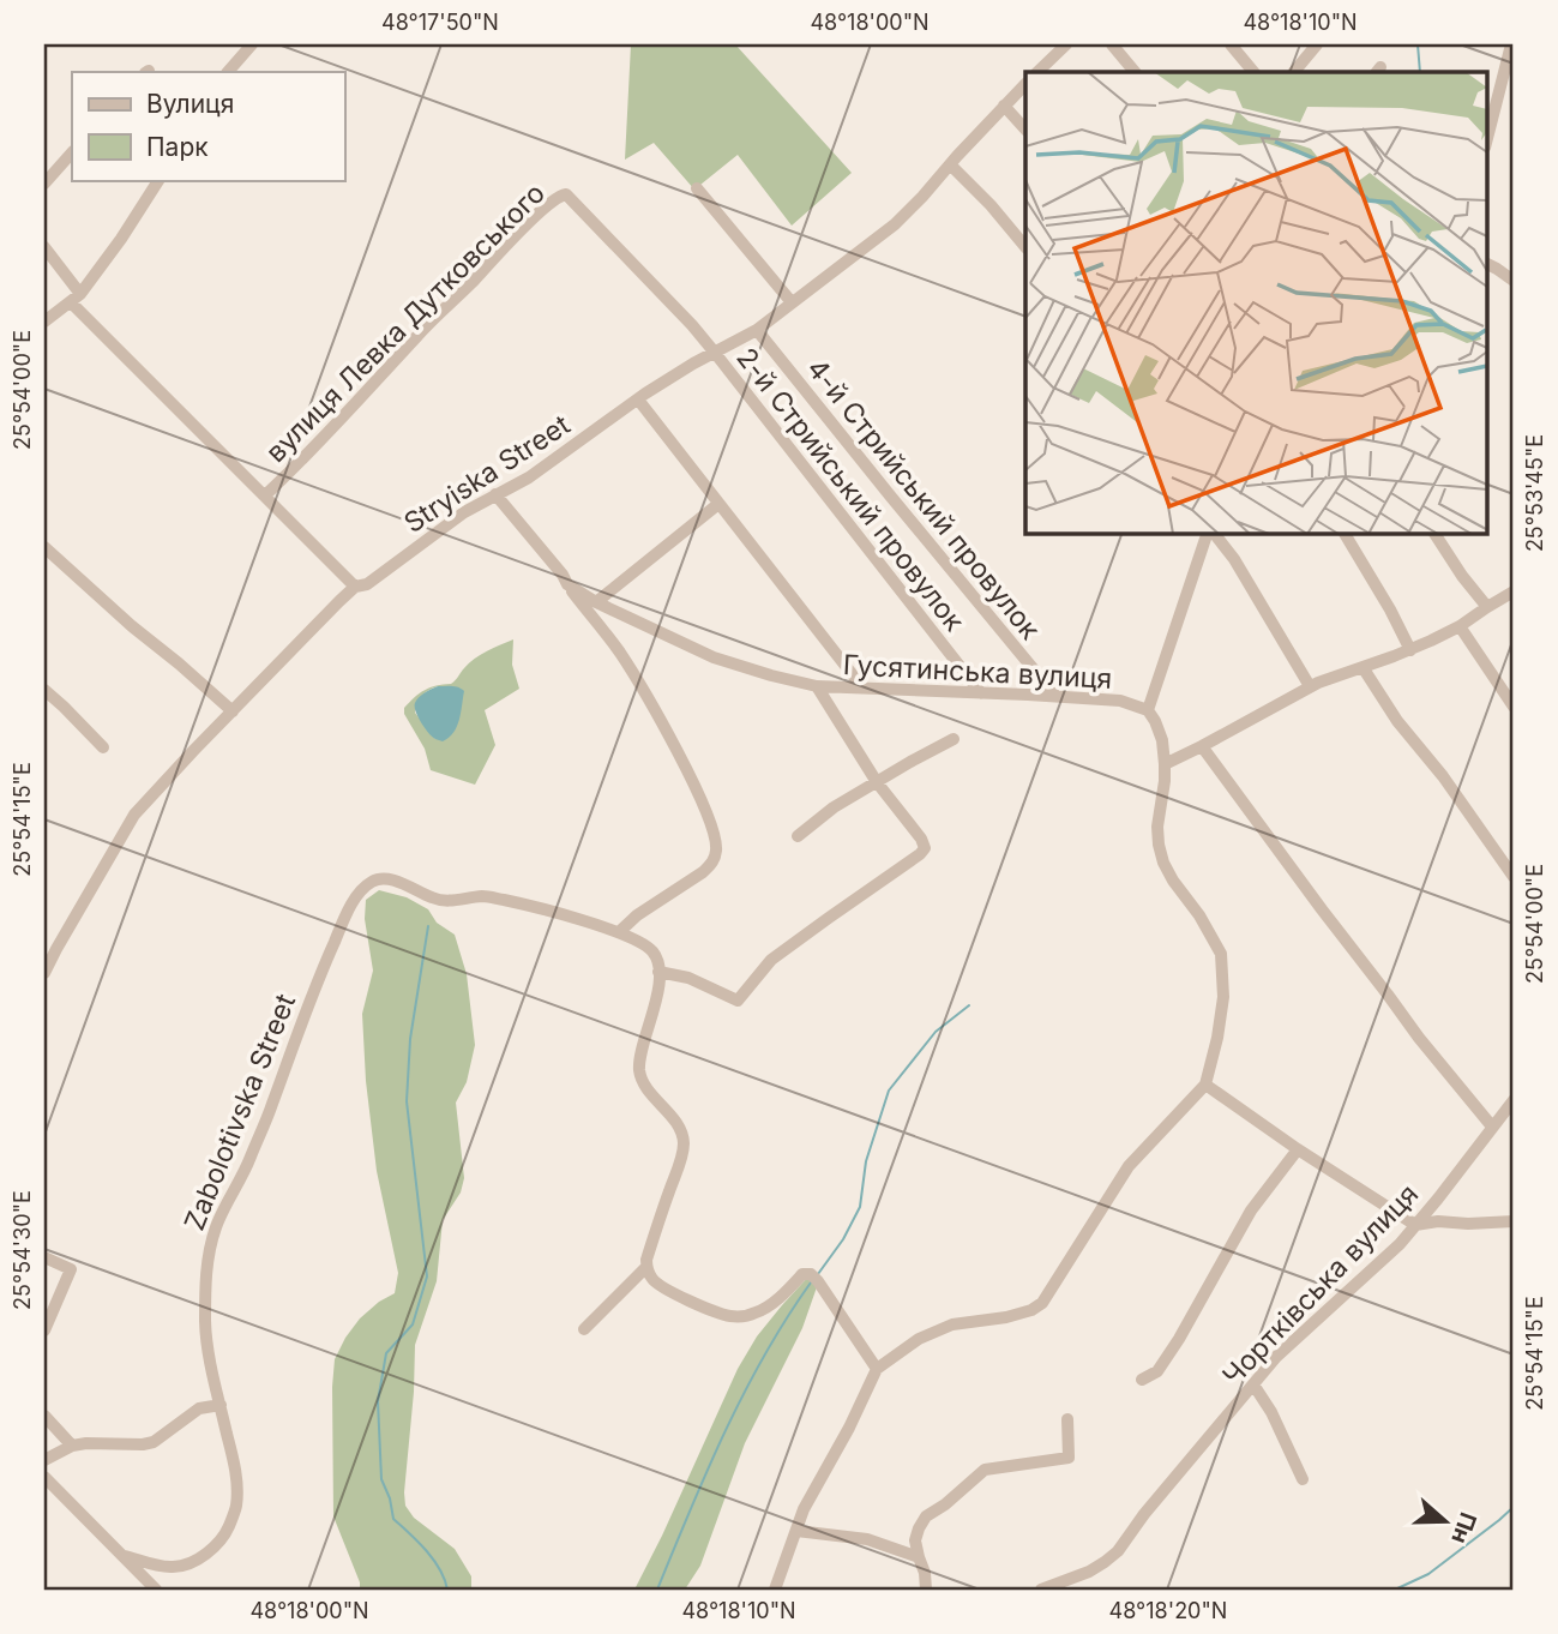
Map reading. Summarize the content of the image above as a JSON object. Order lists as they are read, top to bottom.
{
  "streets": {
    "street": [
      "вулиця Левка Дутковського",
      "Stryiska Street",
      "2-й Стрийський провулок",
      "4-й Стрийський провулок",
      "Гусятинська вулиця",
      "Zabolotivska Street",
      "Чортківська вулиця"
    ]
  },
  "crossings": [
    ["вулиця Левка Дутковського", "Stryiska Street"],
    ["вулиця Левка Дутковського", "2-й Стрийський провулок"],
    ["Stryiska Street", "2-й Стрийський провулок"],
    ["Stryiska Street", "4-й Стрийський провулок"],
    ["2-й Стрийський провулок", "Гусятинська вулиця"],
    ["4-й Стрийський провулок", "Гусятинська вулиця"]
  ],
  "legend": ["Вулиця", "Парк"],
  "north": "right",
  "coordinates": [
    "48°17'50\"N",
    "48°18'00\"N",
    "48°18'10\"N",
    "25°54'00\"E",
    "25°53'45\"E",
    "25°54'15\"E",
    "25°54'30\"E",
    "48°18'20\"N"
  ]
}
